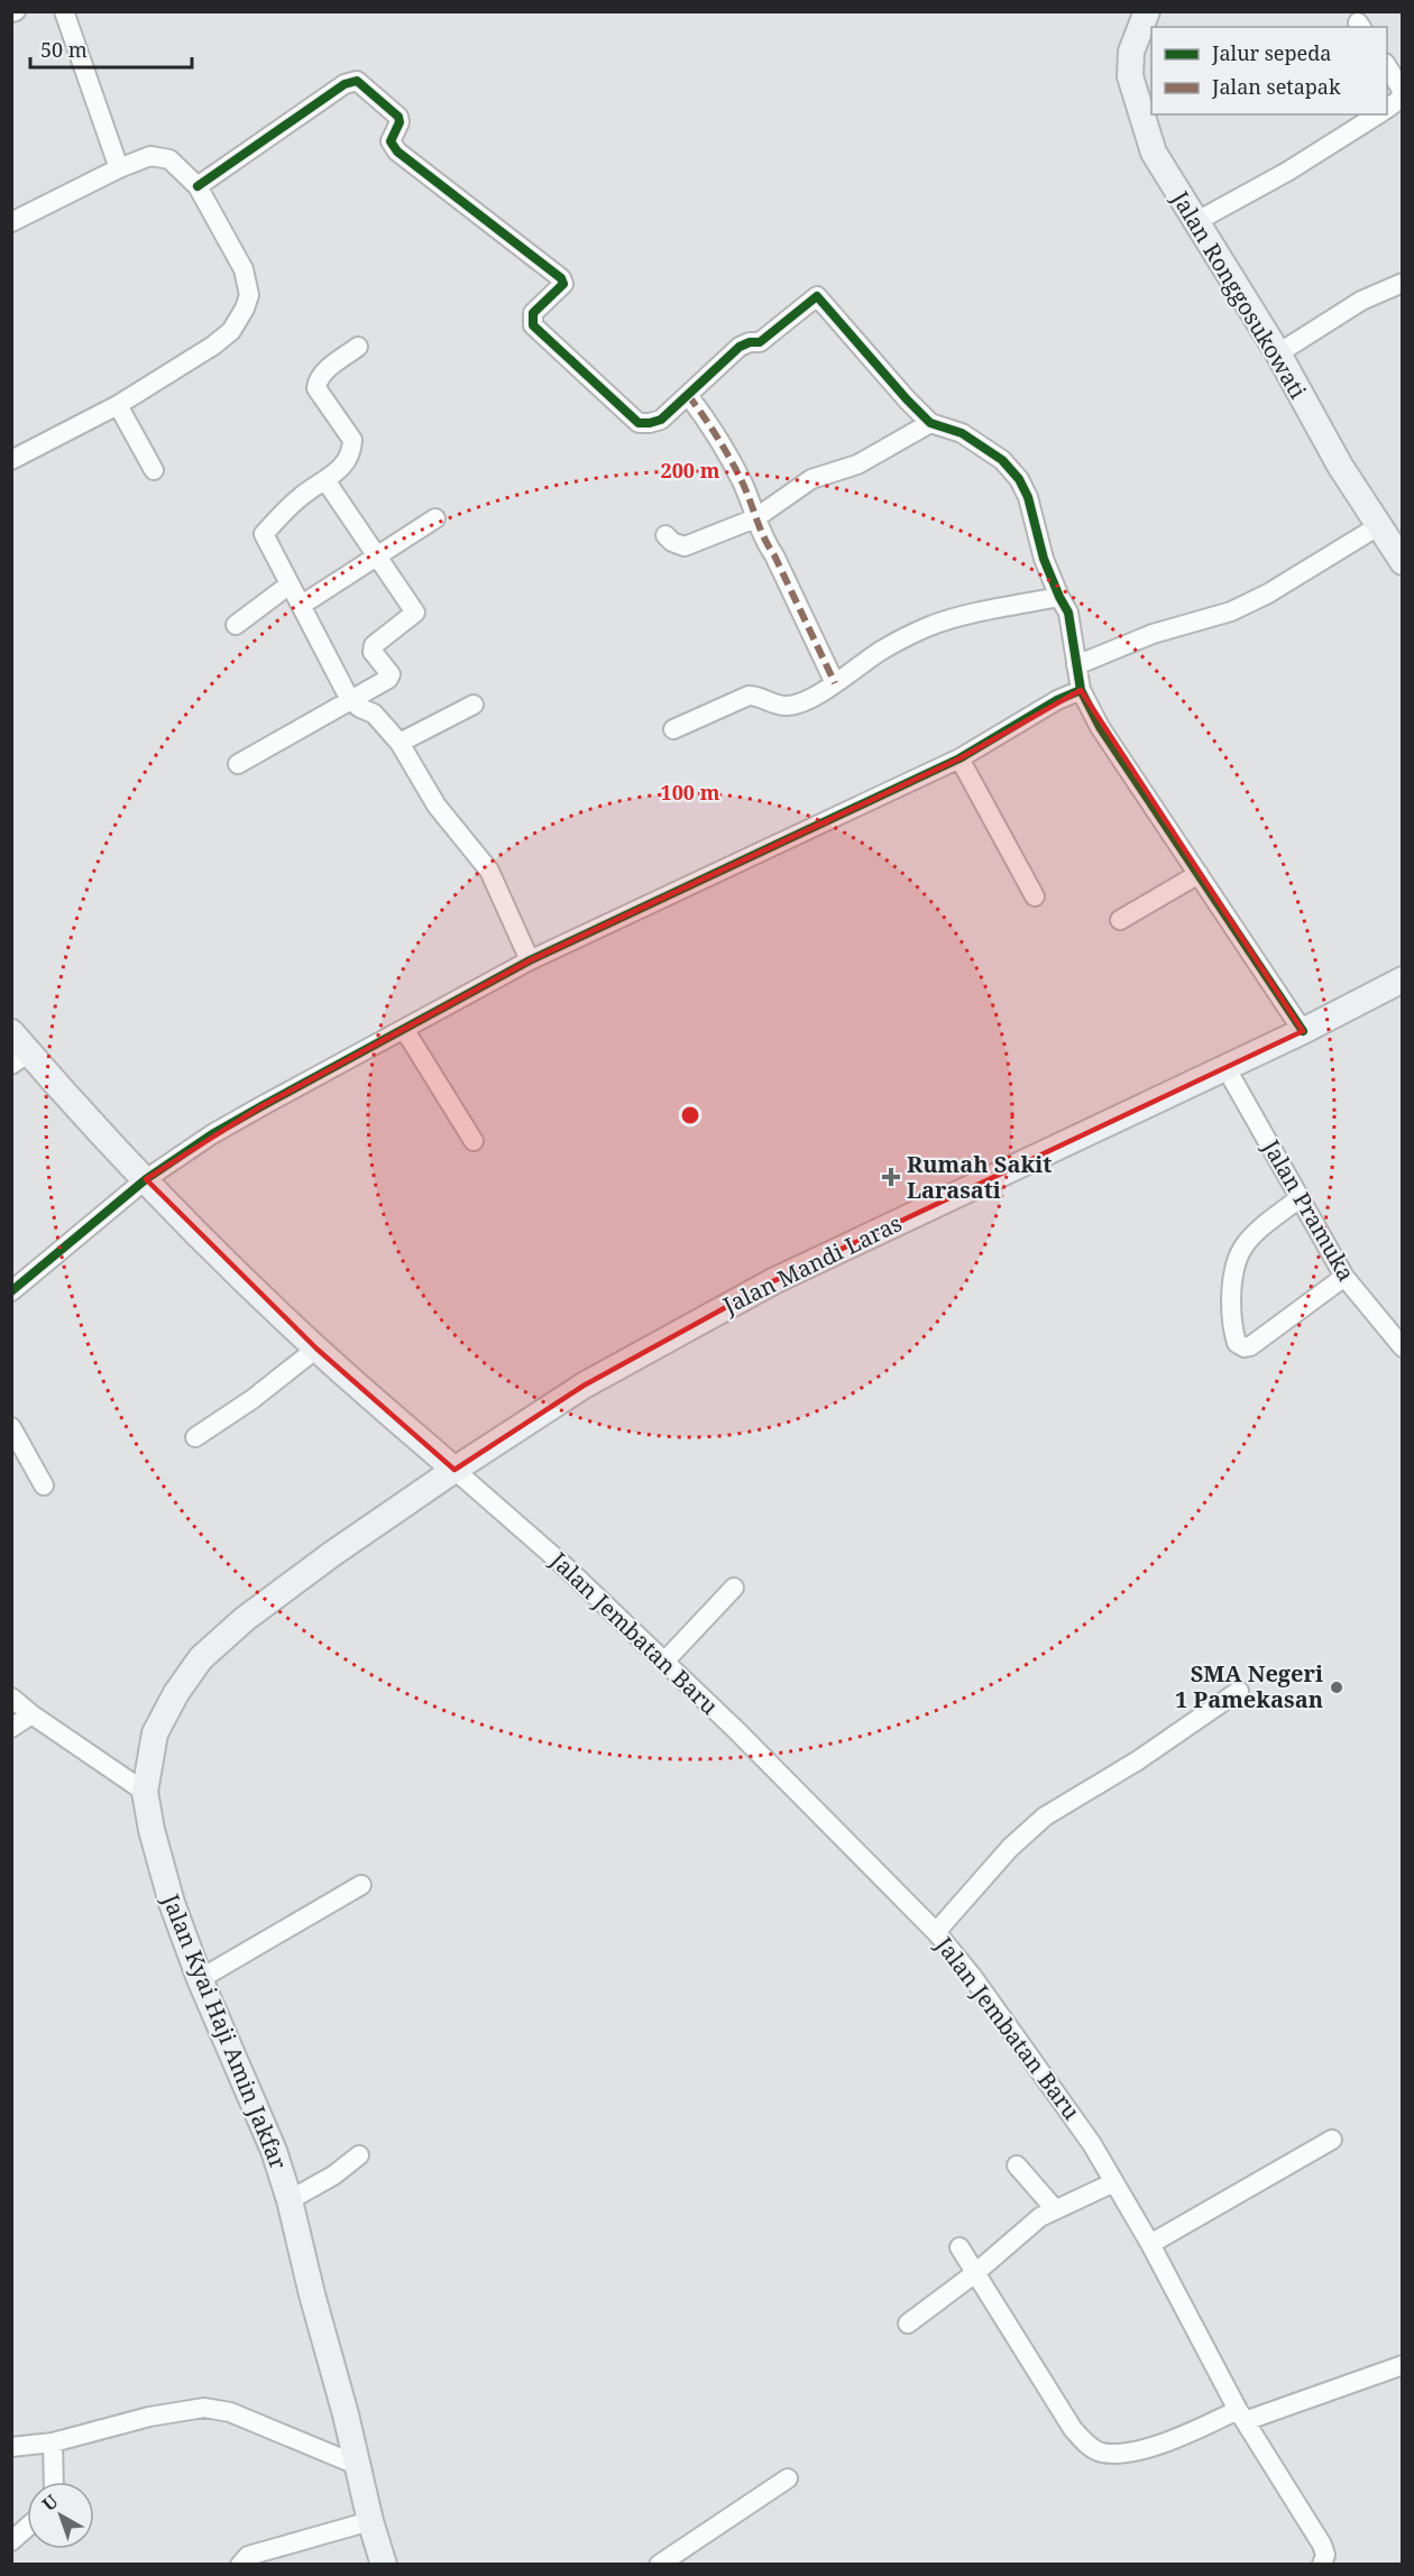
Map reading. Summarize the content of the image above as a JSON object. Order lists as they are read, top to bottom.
{
  "streets": {
    "main road": ["Jalan Ronggosukowati", "Jalan Mandi Laras", "Jalan Kyai Haji Amin Jakfar"],
    "street": ["Jalan Pramuka", "Jalan Jembatan Baru"]
  },
  "crossings": [
    ["Jalan Pramuka", "Jalan Mandi Laras"],
    ["Jalan Mandi Laras", "Jalan Jembatan Baru"],
    ["Jalan Mandi Laras", "Jalan Kyai Haji Amin Jakfar"],
    ["Jalan Jembatan Baru", "Jalan Kyai Haji Amin Jakfar"]
  ],
  "places": {
    "health": ["Rumah Sakit Larasati"],
    "other": ["SMA Negeri 1 Pamekasan"]
  },
  "legend": ["Jalur sepeda", "Jalan setapak"],
  "scale_bar": "50 m",
  "north": "top left",
  "rings": ["200 m", "100 m"]
}
